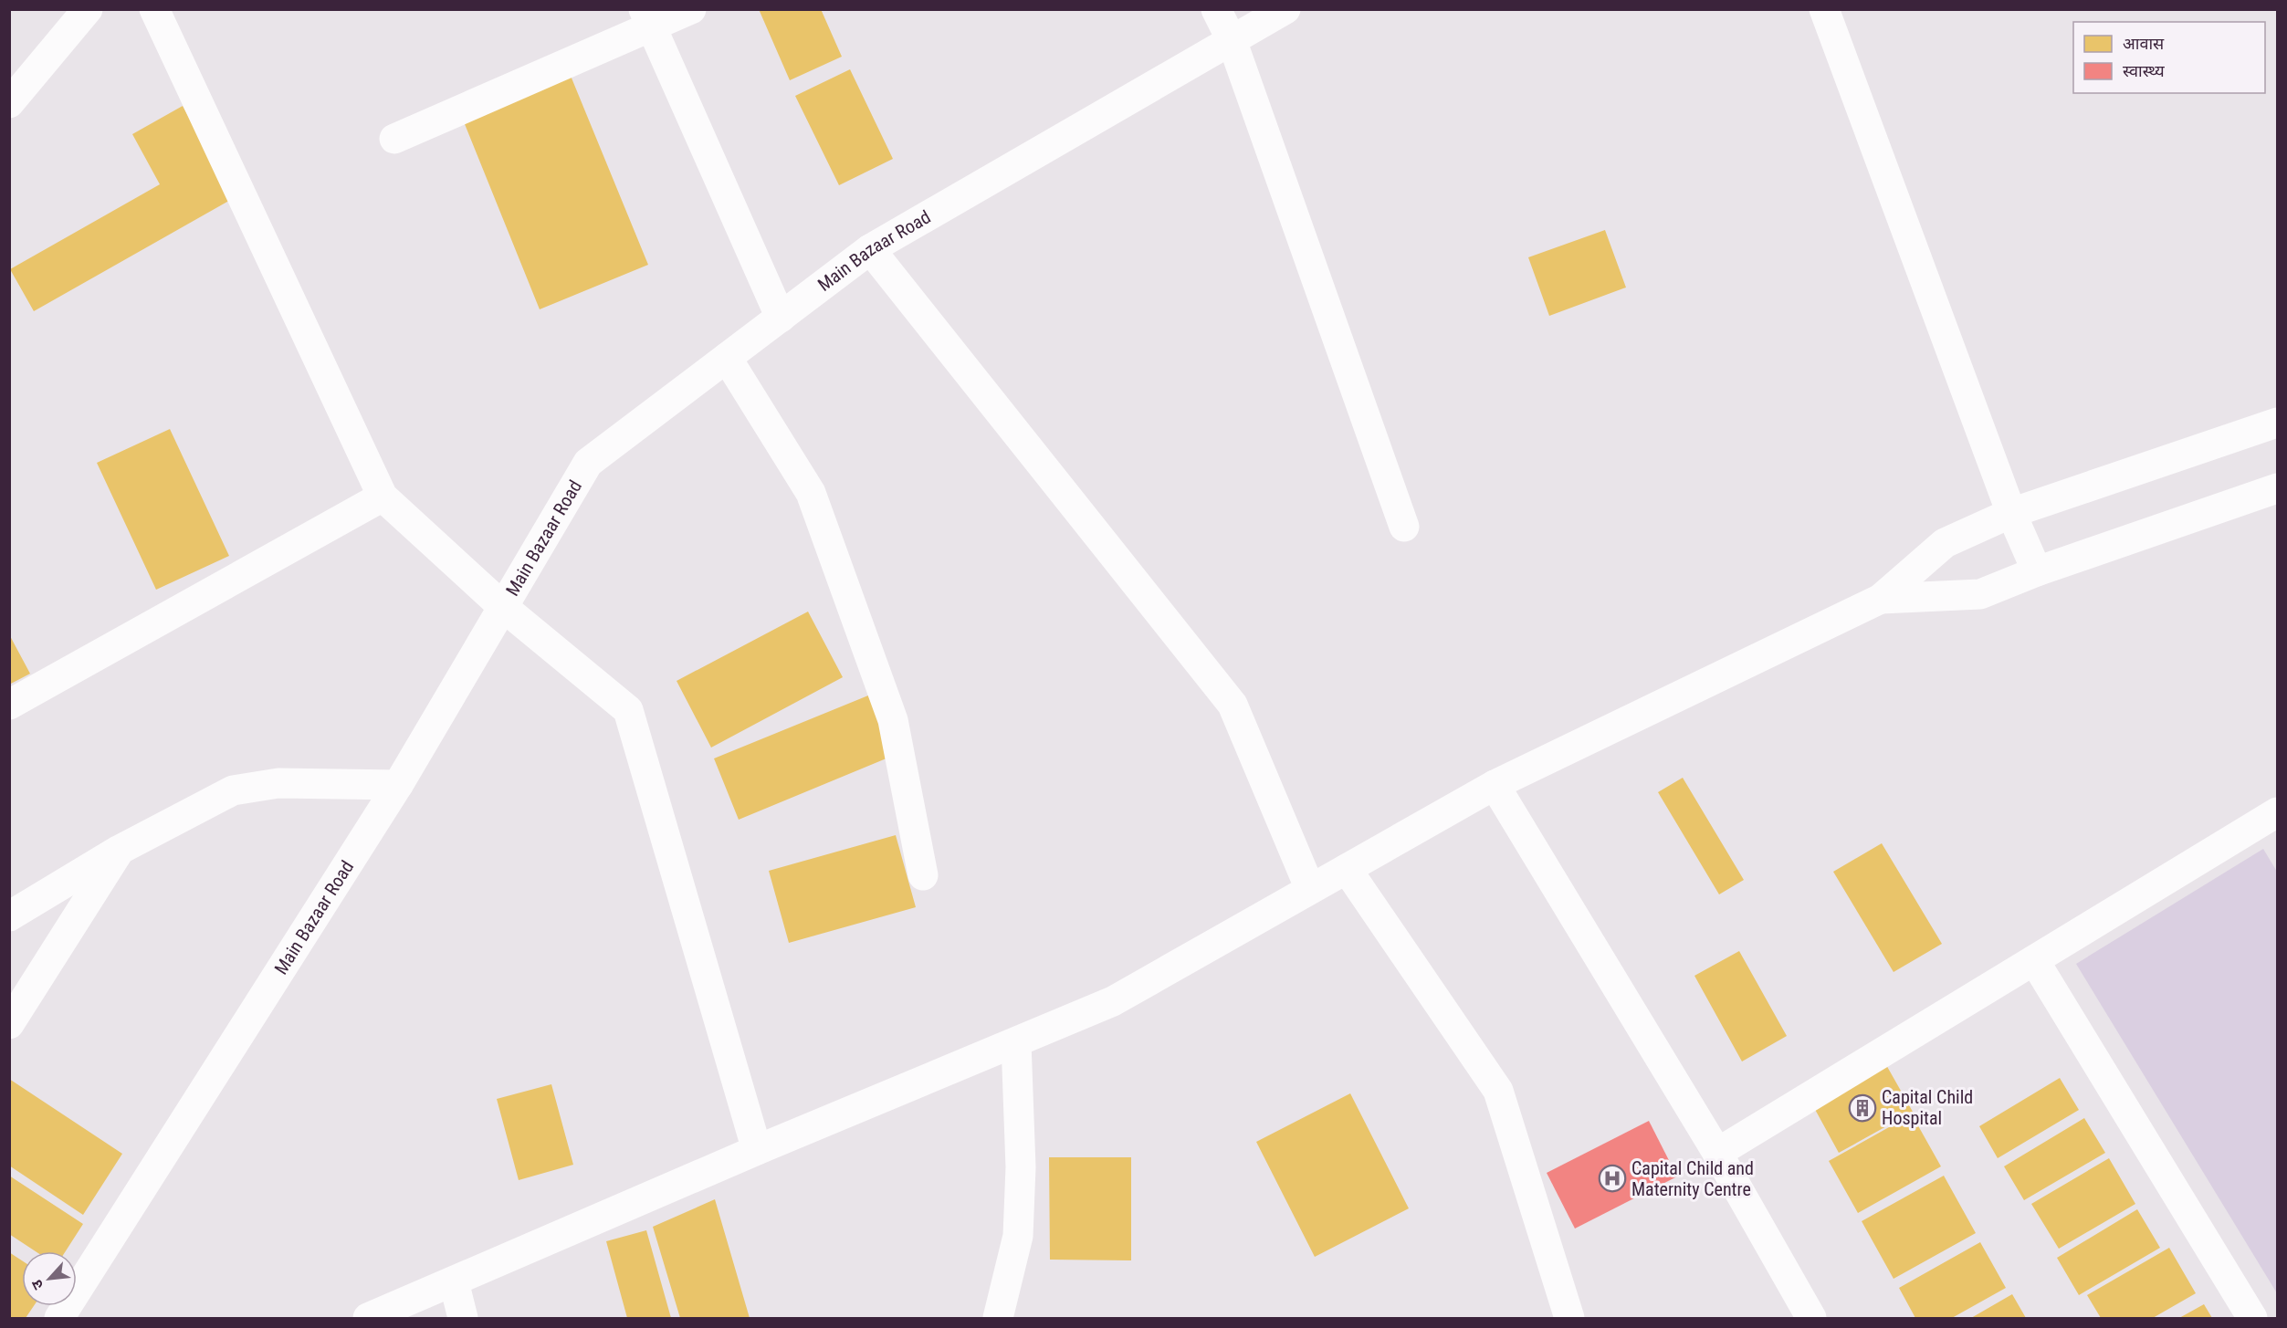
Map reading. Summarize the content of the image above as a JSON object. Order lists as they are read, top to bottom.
{
  "streets": {
    "street": ["Main Bazaar Road"]
  },
  "places": {
    "building": ["Capital Child Hospital"],
    "hospital": ["Capital Child and Maternity Centre"]
  },
  "legend": ["आवास", "स्वास्थ्य"],
  "north": "bottom left"
}
